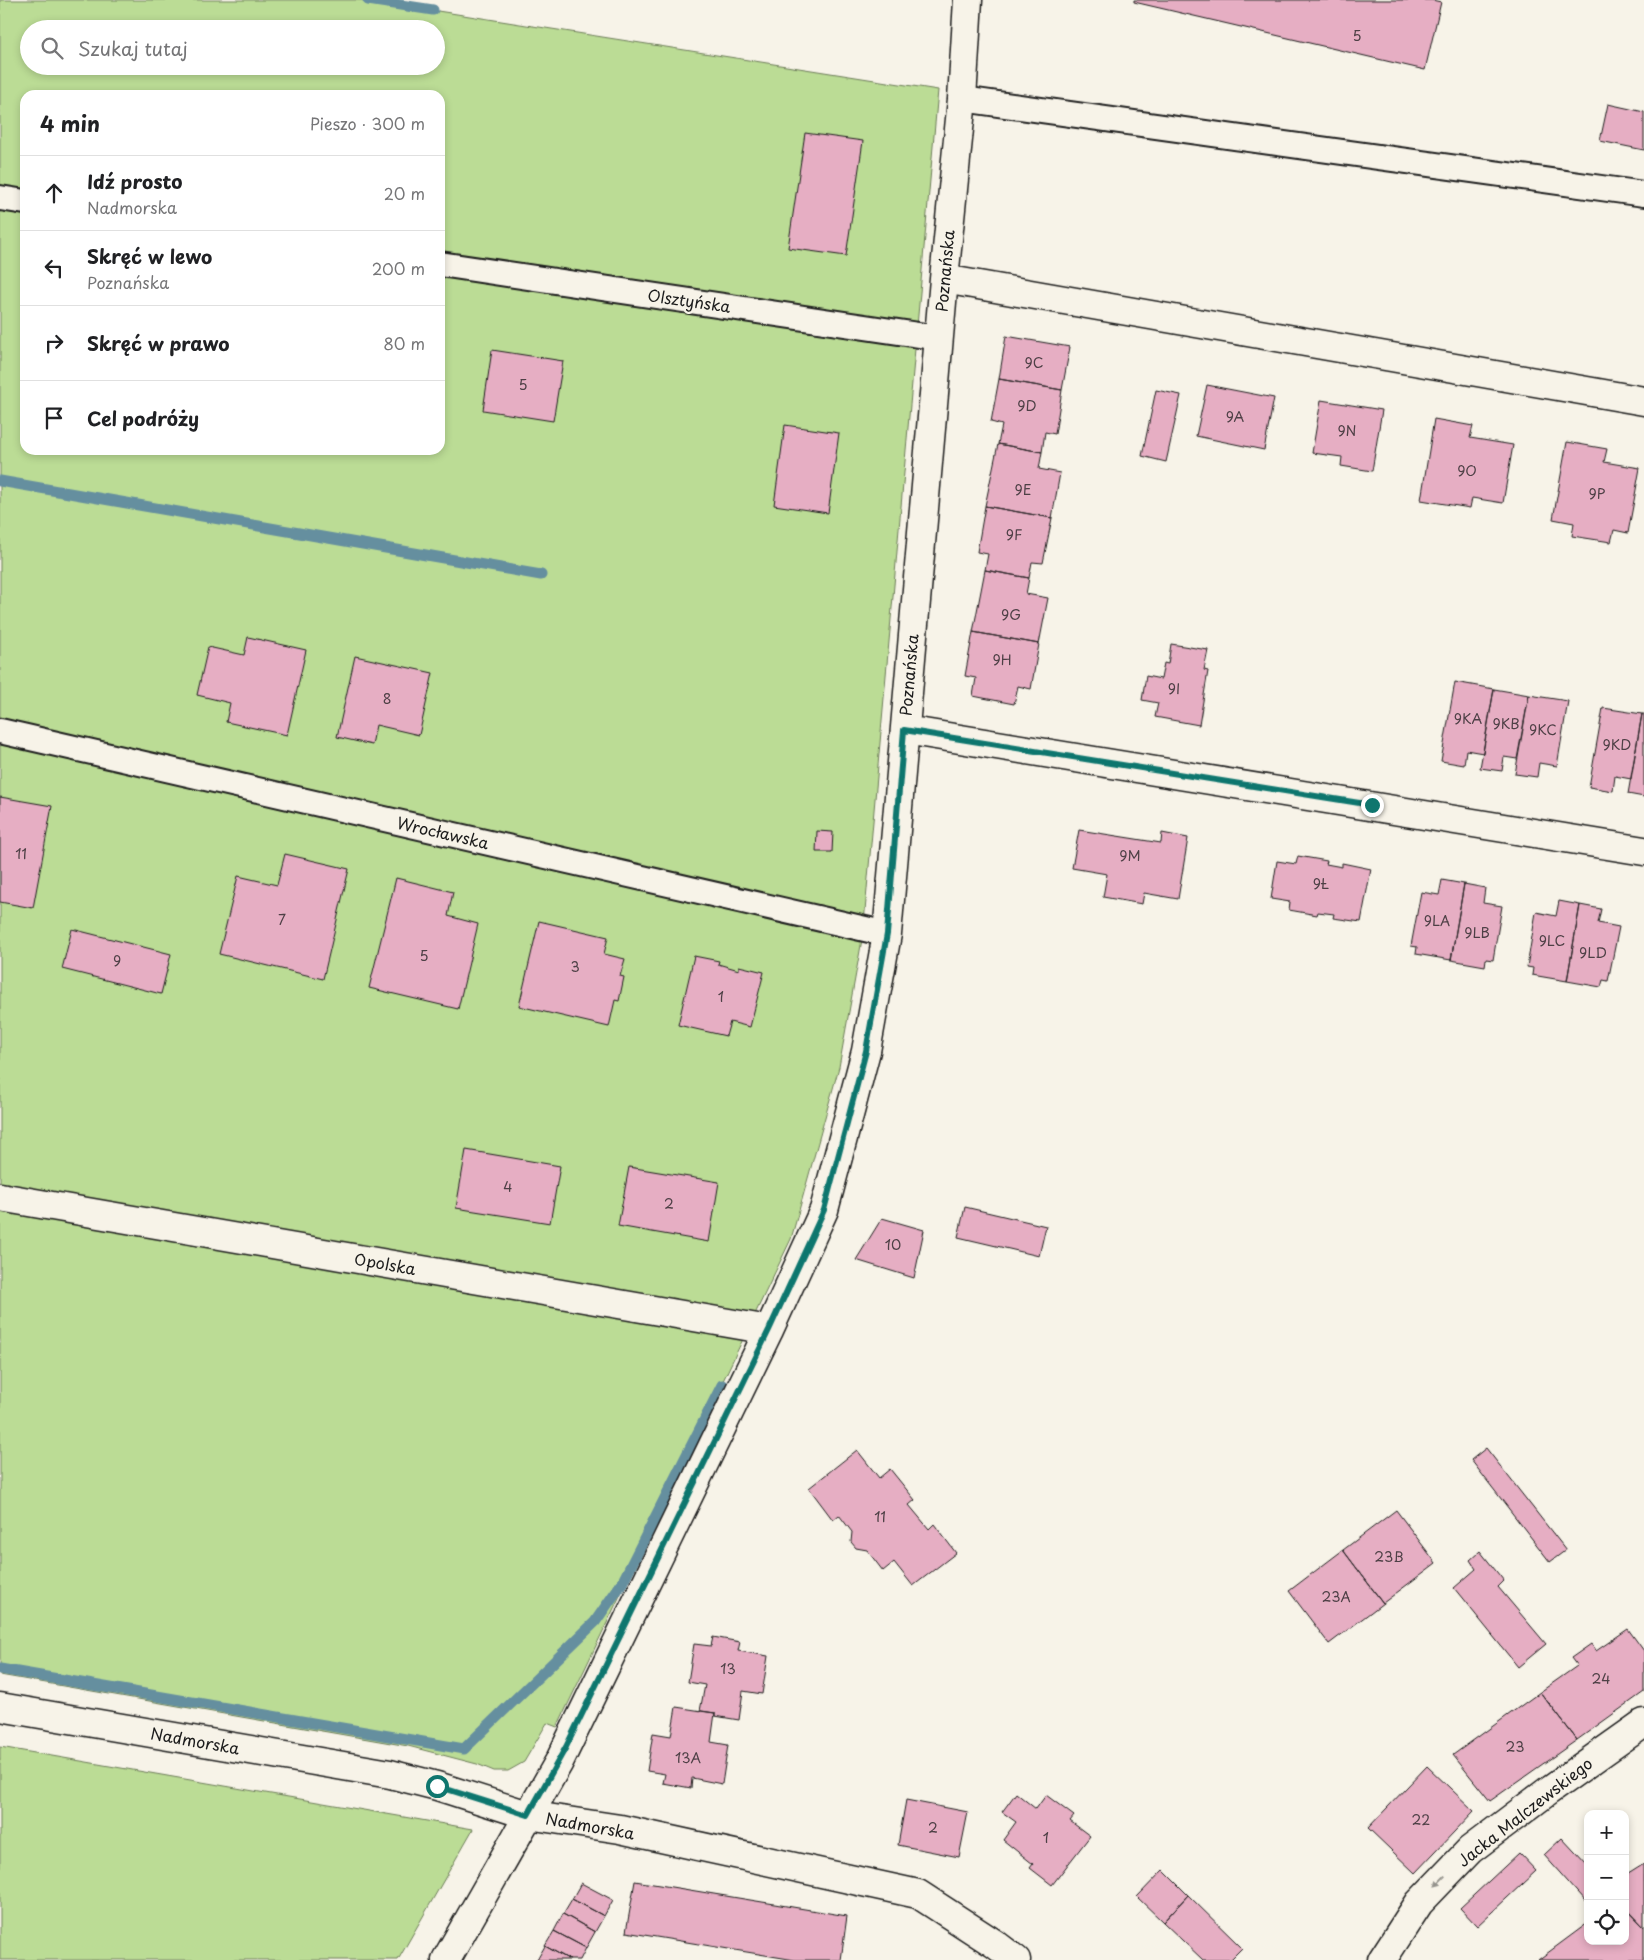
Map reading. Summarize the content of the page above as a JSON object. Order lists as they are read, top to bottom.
{
  "streets": {
    "street": [
      "Poznańska",
      "Opolska",
      "Nadmorska",
      "Jacka Malczewskiego"
    ],
    "lane": ["Olsztyńska", "Wrocławska"]
  },
  "crossings": [
    ["Poznańska", "Olsztyńska"],
    ["Poznańska", "Wrocławska"],
    ["Poznańska", "Opolska"],
    ["Poznańska", "Nadmorska"]
  ],
  "one_way": ["Jacka Malczewskiego"],
  "house_numbers": [
    "5",
    "9C",
    "5",
    "9D",
    "9A",
    "9N",
    "9O",
    "9E",
    "9P",
    "9F",
    "9G",
    "9H",
    "9I",
    "8",
    "9KA",
    "9KB",
    "9KC",
    "9KD",
    "11",
    "9M",
    "9Ł",
    "7",
    "9LA",
    "9LB",
    "9LC",
    "9LD",
    "5",
    "9",
    "3",
    "1",
    "4",
    "2",
    "10",
    "11",
    "23B",
    "23A",
    "13",
    "24",
    "23",
    "13A",
    "22",
    "2",
    "1"
  ],
  "page": {
    "search": "Szukaj tutaj",
    "heading": ["4 min", "Pieszo · 300 m"],
    "list": [
      ["Idź prosto", "Nadmorska", "20 m"],
      ["Skręć w lewo", "Poznańska", "200 m"],
      ["Skręć w prawo", "80 m"],
      "Cel podróży"
    ],
    "map_buttons": ["+", "−"]
  }
}
